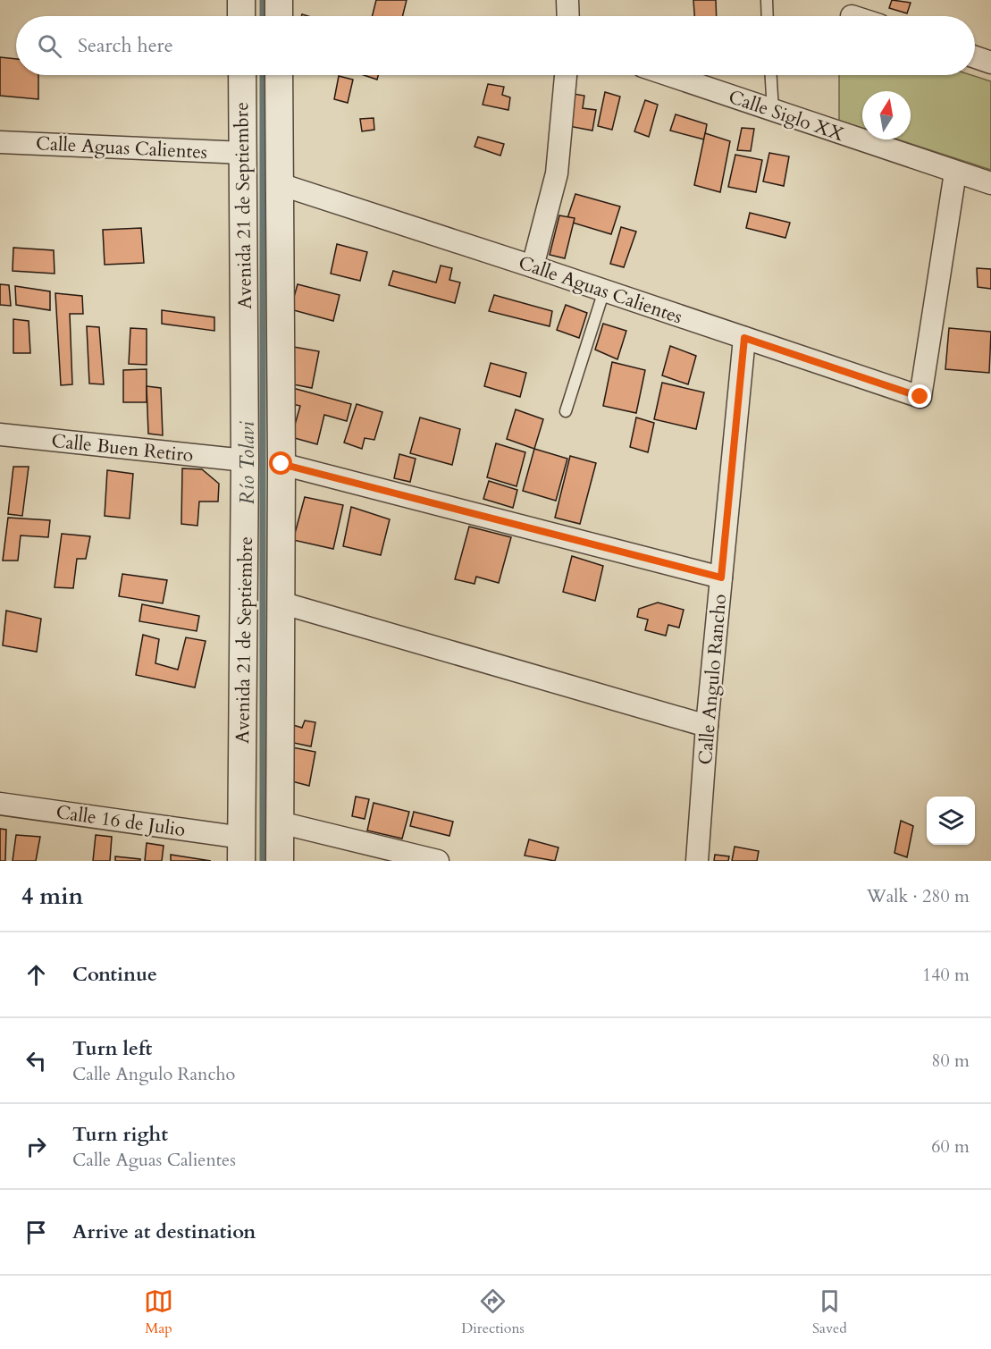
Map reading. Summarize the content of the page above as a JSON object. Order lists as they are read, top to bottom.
{
  "streets": {
    "street": [
      "Calle Siglo XX",
      "Calle Aguas Calientes",
      "Avenida 21 de Septiembre",
      "Calle Buen Retiro",
      "Calle Angulo Rancho",
      "Calle 16 de Julio"
    ]
  },
  "crossings": [
    ["Calle Siglo XX", "Calle Aguas Calientes"],
    ["Calle Aguas Calientes", "Avenida 21 de Septiembre"],
    ["Calle Aguas Calientes", "Calle Angulo Rancho"],
    ["Avenida 21 de Septiembre", "Calle Buen Retiro"],
    ["Avenida 21 de Septiembre", "Calle 16 de Julio"]
  ],
  "water": ["Río Tolavi"],
  "north": "top",
  "page": {
    "search": "Search here",
    "heading": ["4 min", "Walk · 280 m"],
    "list": [
      ["Continue", "140 m"],
      ["Turn left", "Calle Angulo Rancho", "80 m"],
      ["Turn right", "Calle Aguas Calientes", "60 m"],
      "Arrive at destination"
    ],
    "nav": ["Map", "Directions", "Saved"]
  }
}
